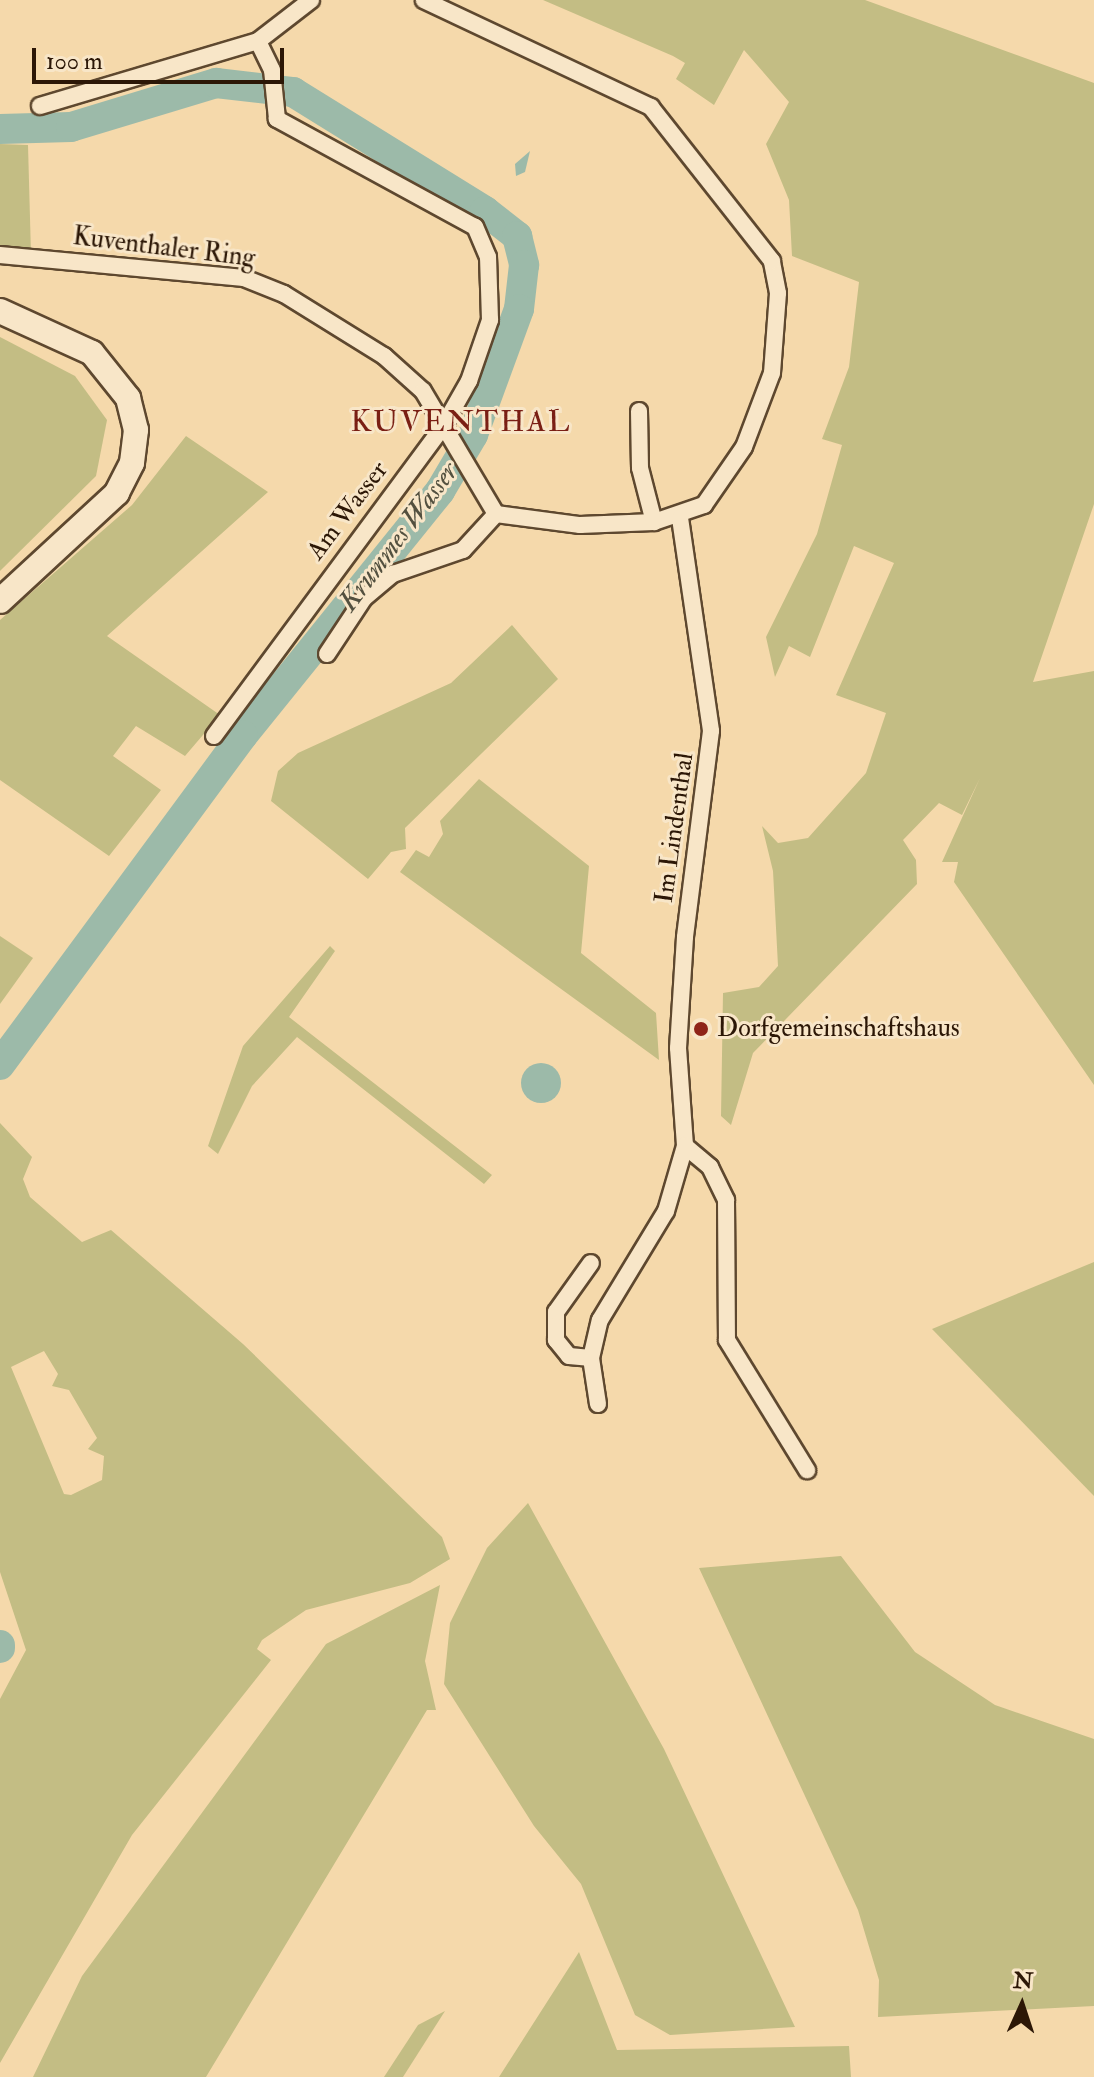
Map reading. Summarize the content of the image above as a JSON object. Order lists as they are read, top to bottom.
{
  "streets": {
    "street": ["Kuventhaler Ring", "Am Wasser", "Im Lindenthal"]
  },
  "crossings": [
    ["Kuventhaler Ring", "Am Wasser"]
  ],
  "districts": ["KUVENTHAL"],
  "water": ["Krummes Wasser"],
  "places": ["Dorfgemeinschaftshaus"],
  "scale_bar": "100 m",
  "north": "top"
}
